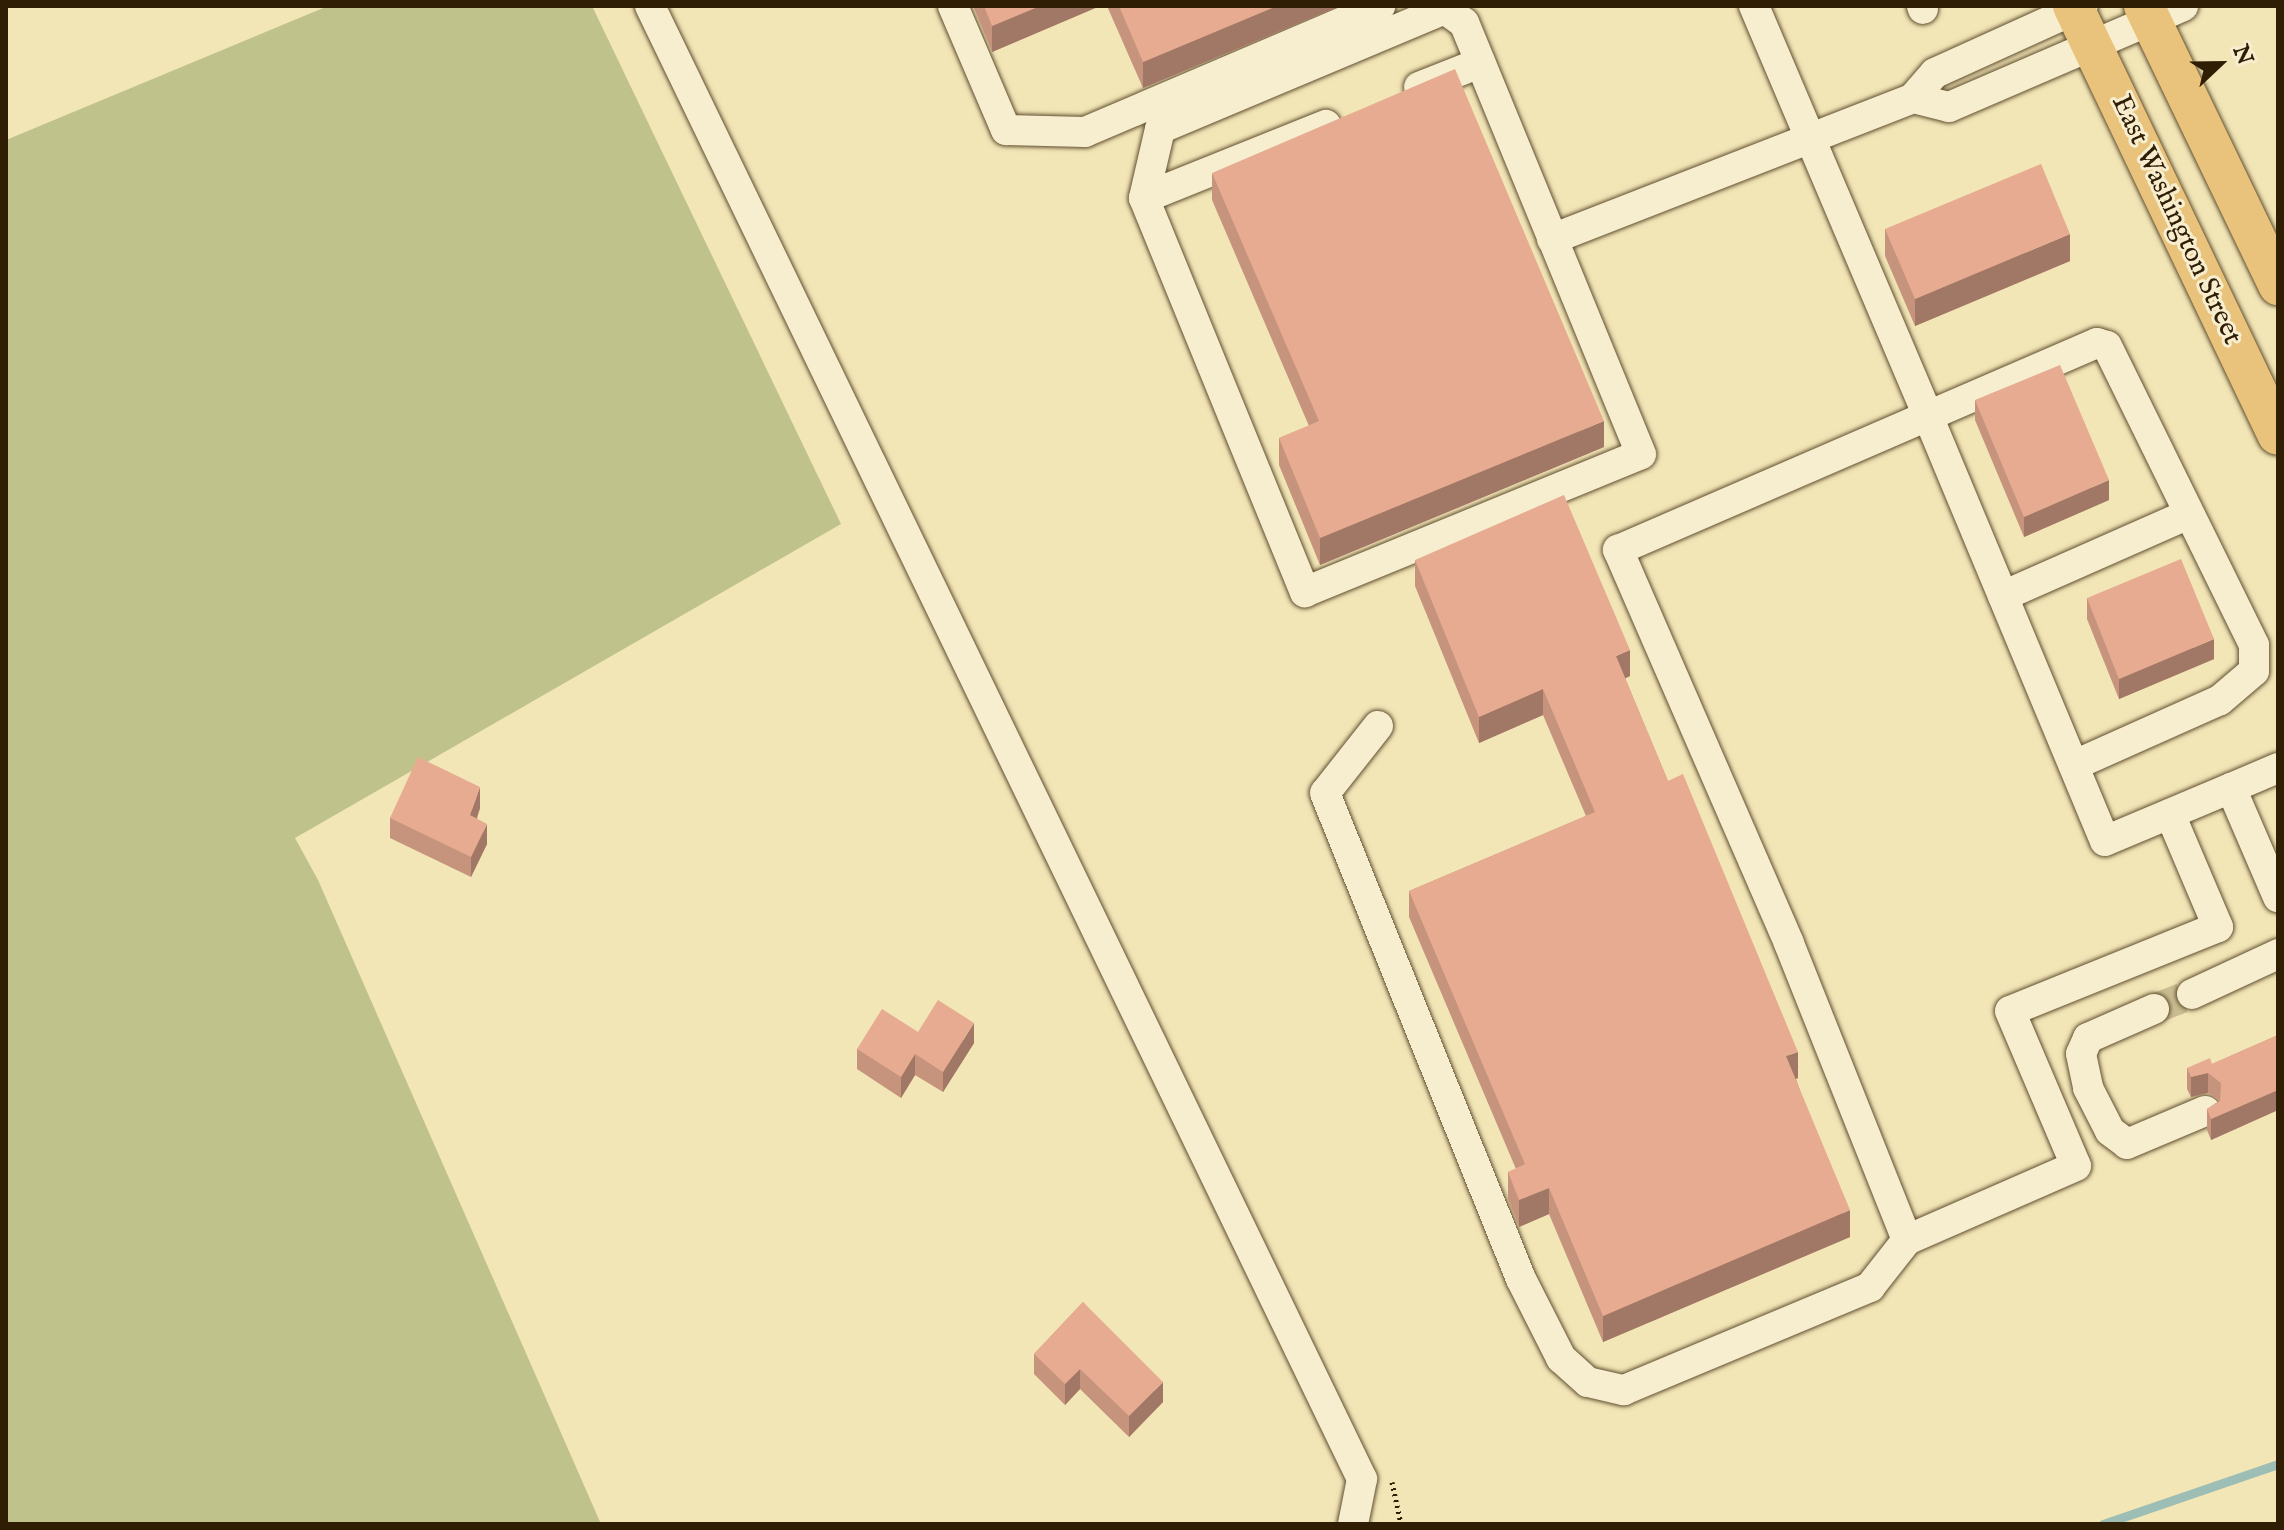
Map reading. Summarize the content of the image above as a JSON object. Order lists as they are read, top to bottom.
{
  "streets": {
    "main road": ["East Washington Street"]
  },
  "north": "right"
}
